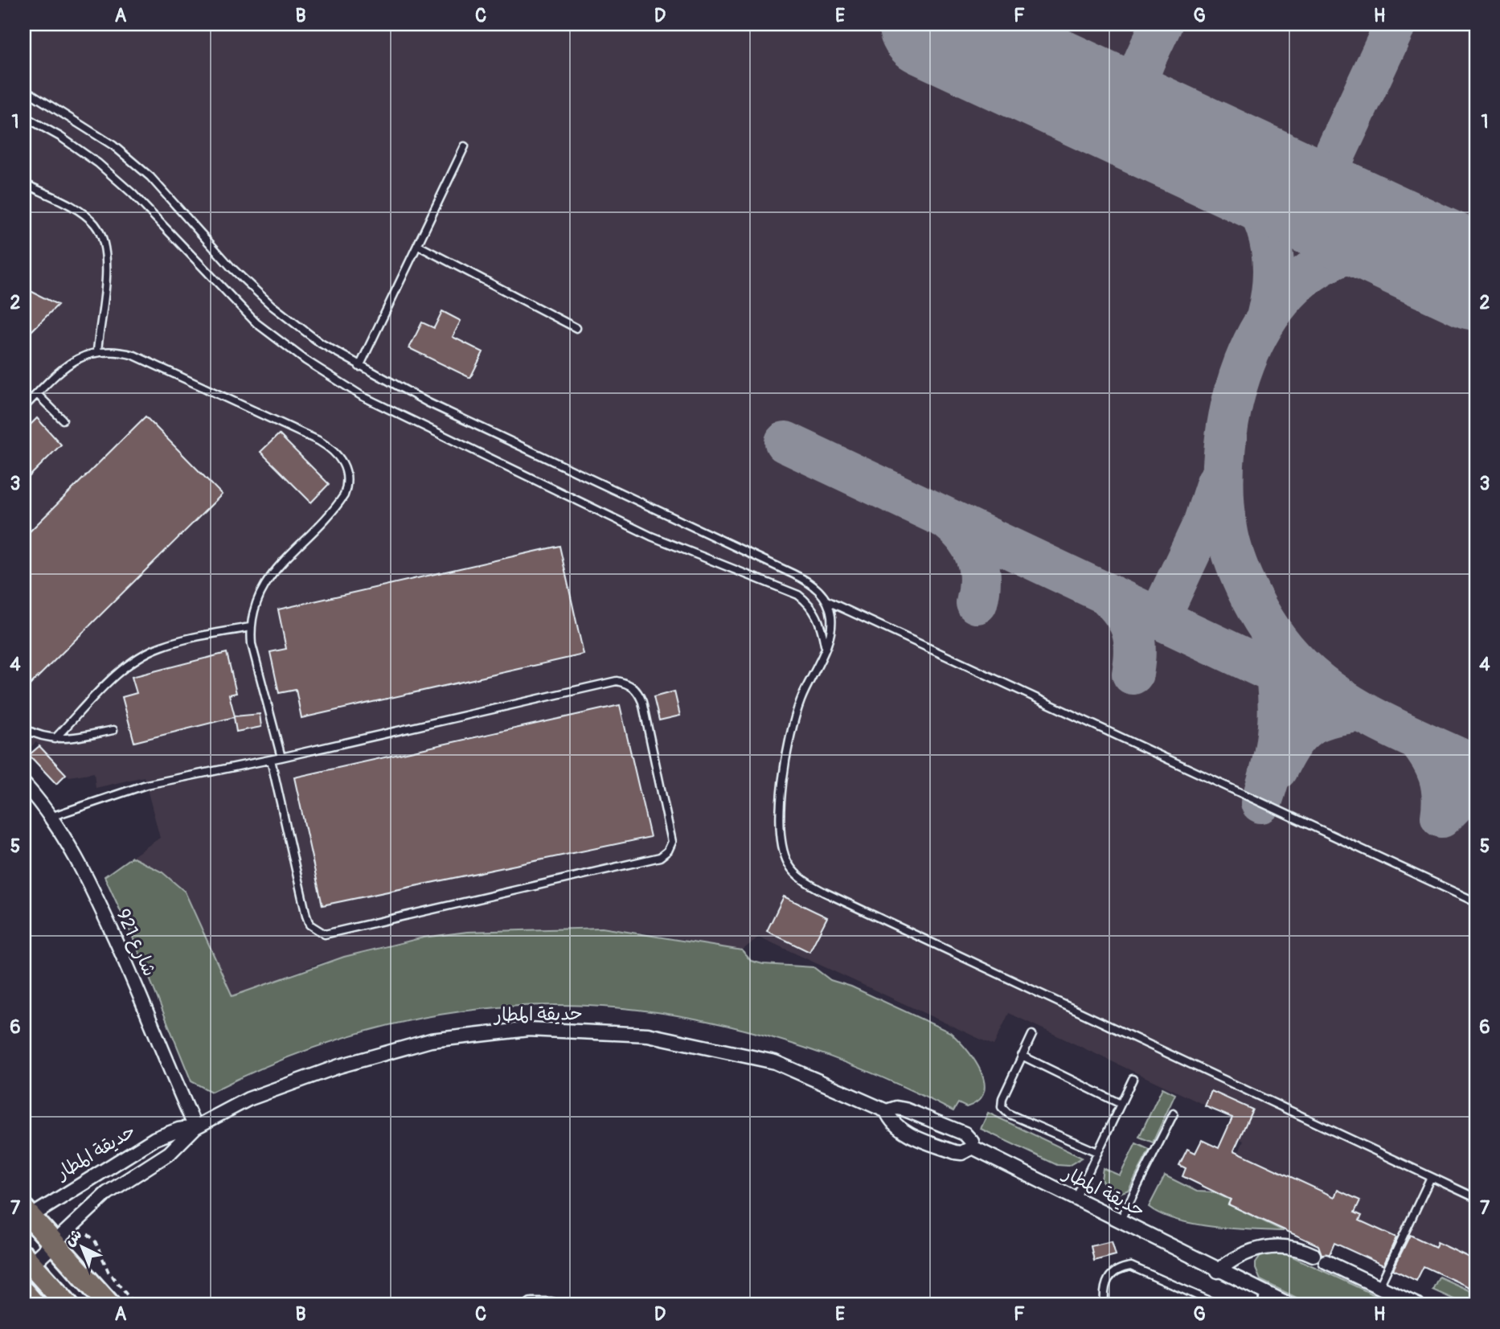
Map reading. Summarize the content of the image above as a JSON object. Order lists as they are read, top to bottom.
{
  "streets": {
    "street": ["شارع 921", "حديقة المطار"]
  },
  "crossings": [
    ["شارع 921", "حديقة المطار"]
  ],
  "north": "top left",
  "grid": {
    "columns": [
      "A",
      "B",
      "C",
      "D",
      "E",
      "F",
      "G",
      "H"
    ],
    "rows": [
      "1",
      "2",
      "3",
      "4",
      "5",
      "6",
      "7"
    ]
  }
}
